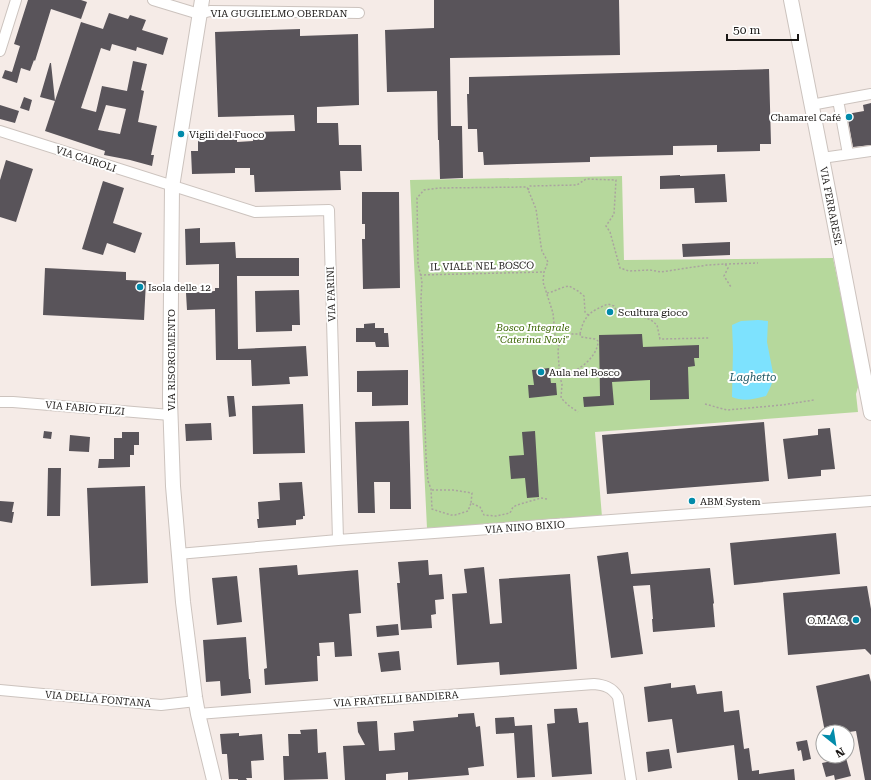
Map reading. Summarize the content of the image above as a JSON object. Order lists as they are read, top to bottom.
{
  "streets": {
    "street": [
      "VIA GUGLIELMO OBERDAN",
      "VIA CAIROLI",
      "VIA FERRARESE",
      "VIA FARINI",
      "VIA RISORGIMENTO",
      "VIA FABIO FILZI",
      "VIA NINO BIXIO",
      "VIA DELLA FONTANA",
      "VIA FRATELLI BANDIERA"
    ],
    "path": ["IL VIALE NEL BOSCO"]
  },
  "crossings": [
    ["VIA GUGLIELMO OBERDAN", "VIA RISORGIMENTO"],
    ["VIA CAIROLI", "VIA FARINI"],
    ["VIA CAIROLI", "VIA RISORGIMENTO"],
    ["VIA FARINI", "VIA RISORGIMENTO"],
    ["VIA FARINI", "VIA NINO BIXIO"],
    ["VIA RISORGIMENTO", "VIA FABIO FILZI"],
    ["VIA RISORGIMENTO", "VIA NINO BIXIO"],
    ["VIA RISORGIMENTO", "VIA DELLA FONTANA"],
    ["VIA RISORGIMENTO", "VIA FRATELLI BANDIERA"],
    ["VIA DELLA FONTANA", "VIA FRATELLI BANDIERA"]
  ],
  "water": ["Laghetto"],
  "parks": ["Bosco Integrale \"Caterina Novi\""],
  "places": [
    "Chamarel Café",
    "Vigili del Fuoco",
    "Isola delle 12",
    "Scultura gioco",
    "Aula nel Bosco",
    "ABM System",
    "O.M.A.C."
  ],
  "scale_bar": "50 m",
  "north": "bottom right"
}
